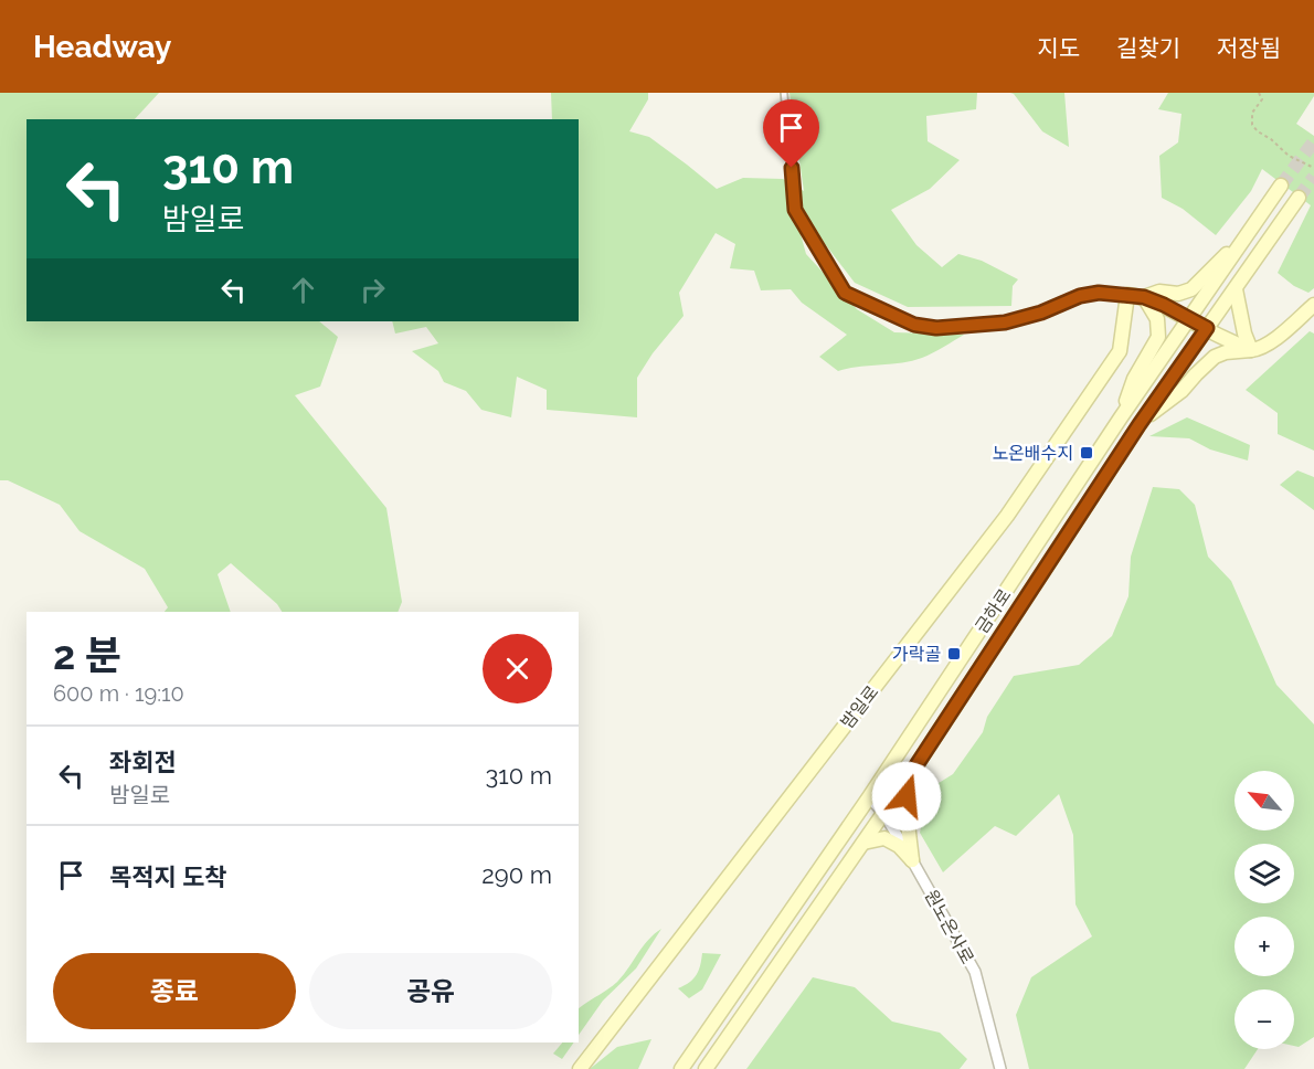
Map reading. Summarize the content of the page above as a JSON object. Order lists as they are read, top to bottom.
{
  "streets": {
    "main road": ["금하로", "밤일로"],
    "street": ["원노온사로"]
  },
  "crossings": [
    ["금하로", "원노온사로"]
  ],
  "places": {
    "transit": ["노온배수지", "가락골"]
  },
  "north": "top left",
  "page": {
    "header": "Headway",
    "nav": ["지도", "길찾기", "저장됨"],
    "turn": ["310 m", "밤일로"],
    "heading": ["2 분", "600 m · 19:10"],
    "list": [
      {
        "name": "좌회전",
        "note": "밤일로",
        "value": "310 m"
      },
      {
        "name": "목적지 도착",
        "value": "290 m"
      }
    ],
    "map_buttons": ["+", "−"],
    "buttons": ["종료", "공유"]
  }
}
